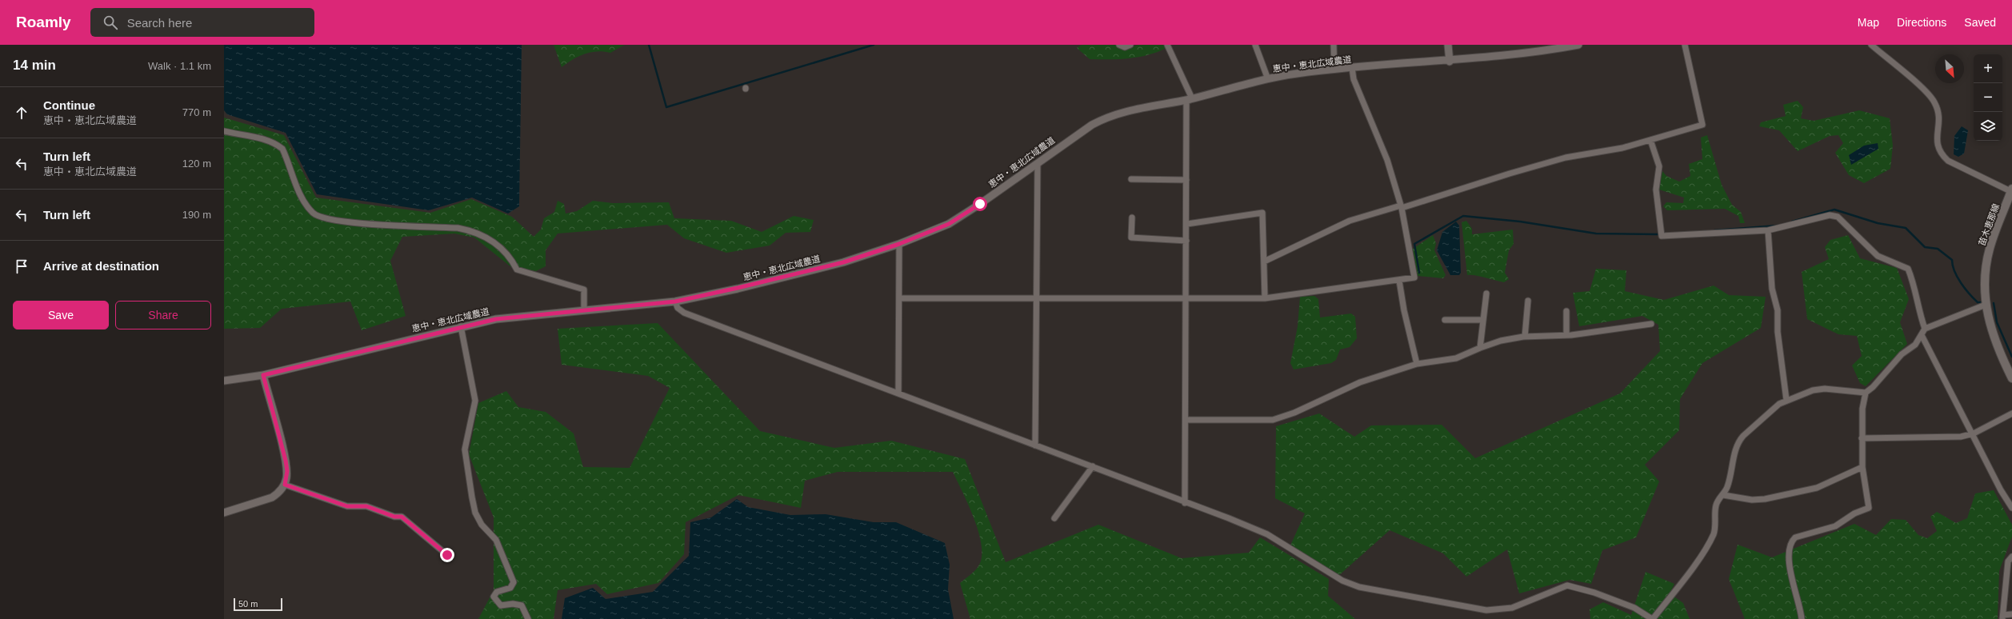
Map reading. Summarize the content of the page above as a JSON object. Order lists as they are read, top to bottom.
{
  "streets": {
    "main road": ["苗木恵那線"],
    "street": ["恵中・恵北広域農道"]
  },
  "scale_bar": "50 m",
  "north": "bottom right",
  "page": {
    "header": "Roamly",
    "search": "Search here",
    "nav": ["Map", "Directions", "Saved"],
    "heading": ["14 min", "Walk · 1.1 km"],
    "map_buttons": ["+", "−"],
    "list": [
      ["Continue", "恵中・恵北広域農道", "770 m"],
      ["Turn left", "恵中・恵北広域農道", "120 m"],
      ["Turn left", "190 m"],
      "Arrive at destination"
    ],
    "buttons": ["Save", "Share"],
    "scale": "50 m"
  }
}
